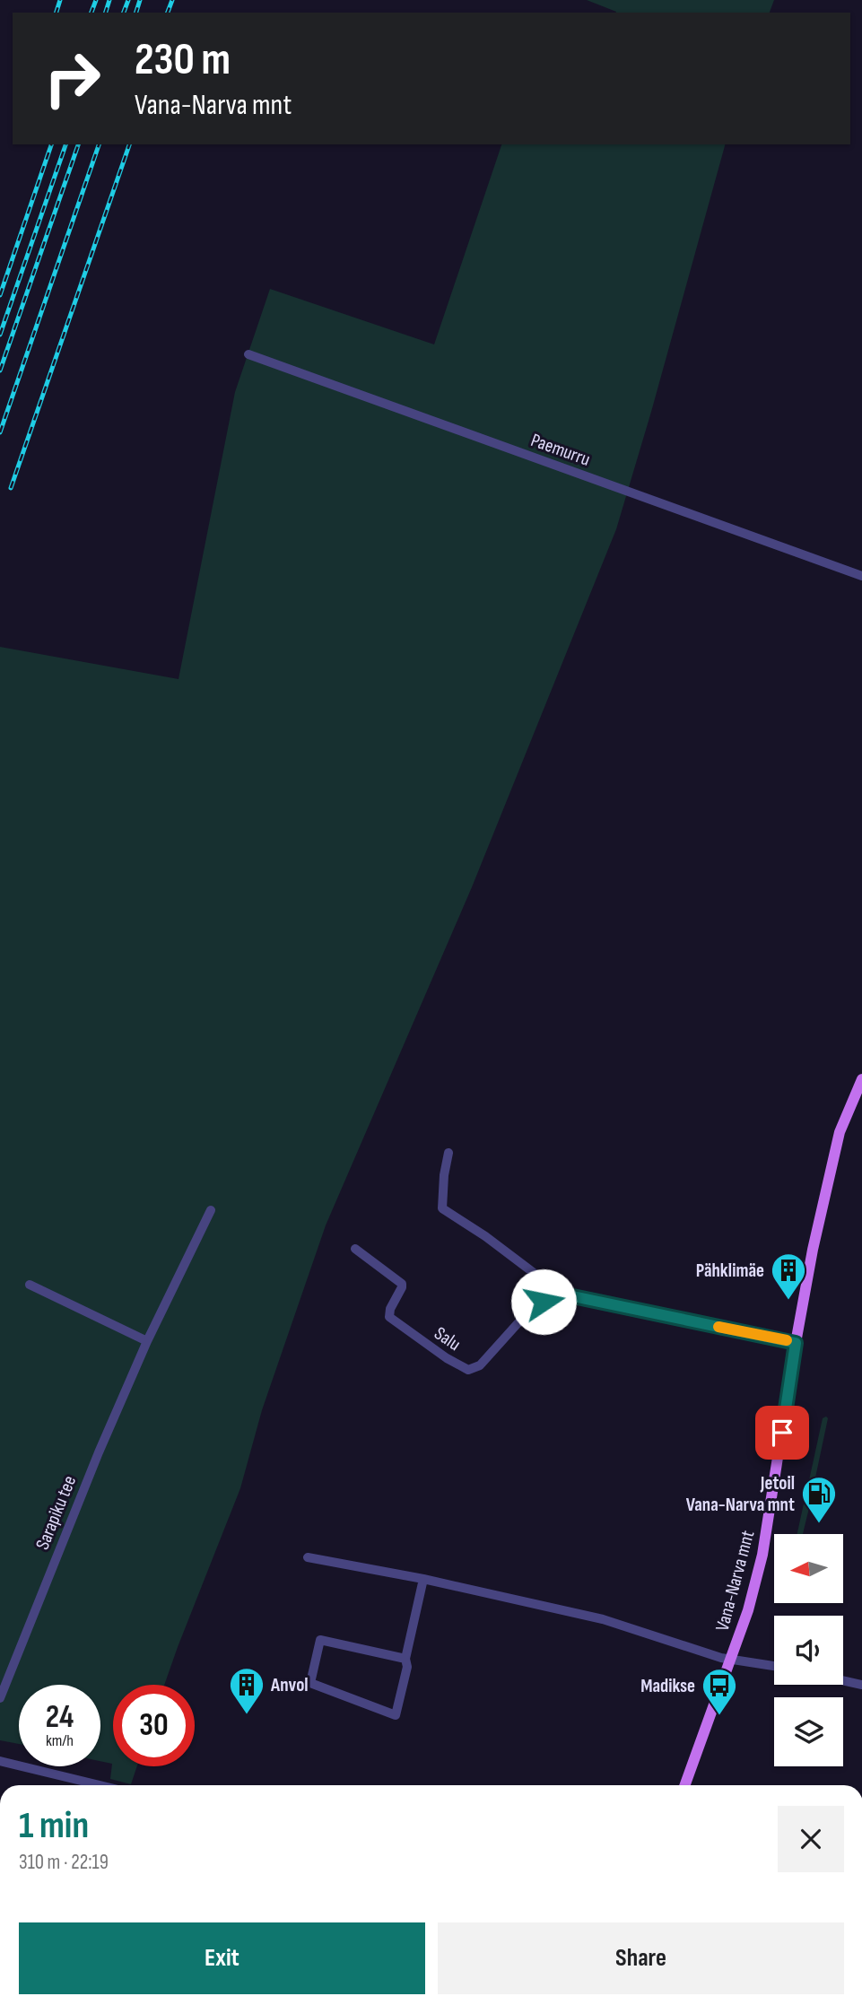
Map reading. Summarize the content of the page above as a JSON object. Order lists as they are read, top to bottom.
{
  "streets": {
    "main road": ["Vana-Narva mnt"],
    "street": ["Paemurru", "Salu", "Sarapiku tee"]
  },
  "places": {
    "building": ["Pähklimäe", "Anvol"],
    "fuel station": ["Jetoil Vana-Narva mnt"],
    "bus stop": ["Madikse"]
  },
  "north": "left",
  "page": {
    "turn": ["230 m", "Vana-Narva mnt"],
    "speed": "24 km/h",
    "limit": "30",
    "heading": ["1 min", "310 m · 22:19"],
    "buttons": ["Exit", "Share"]
  }
}
